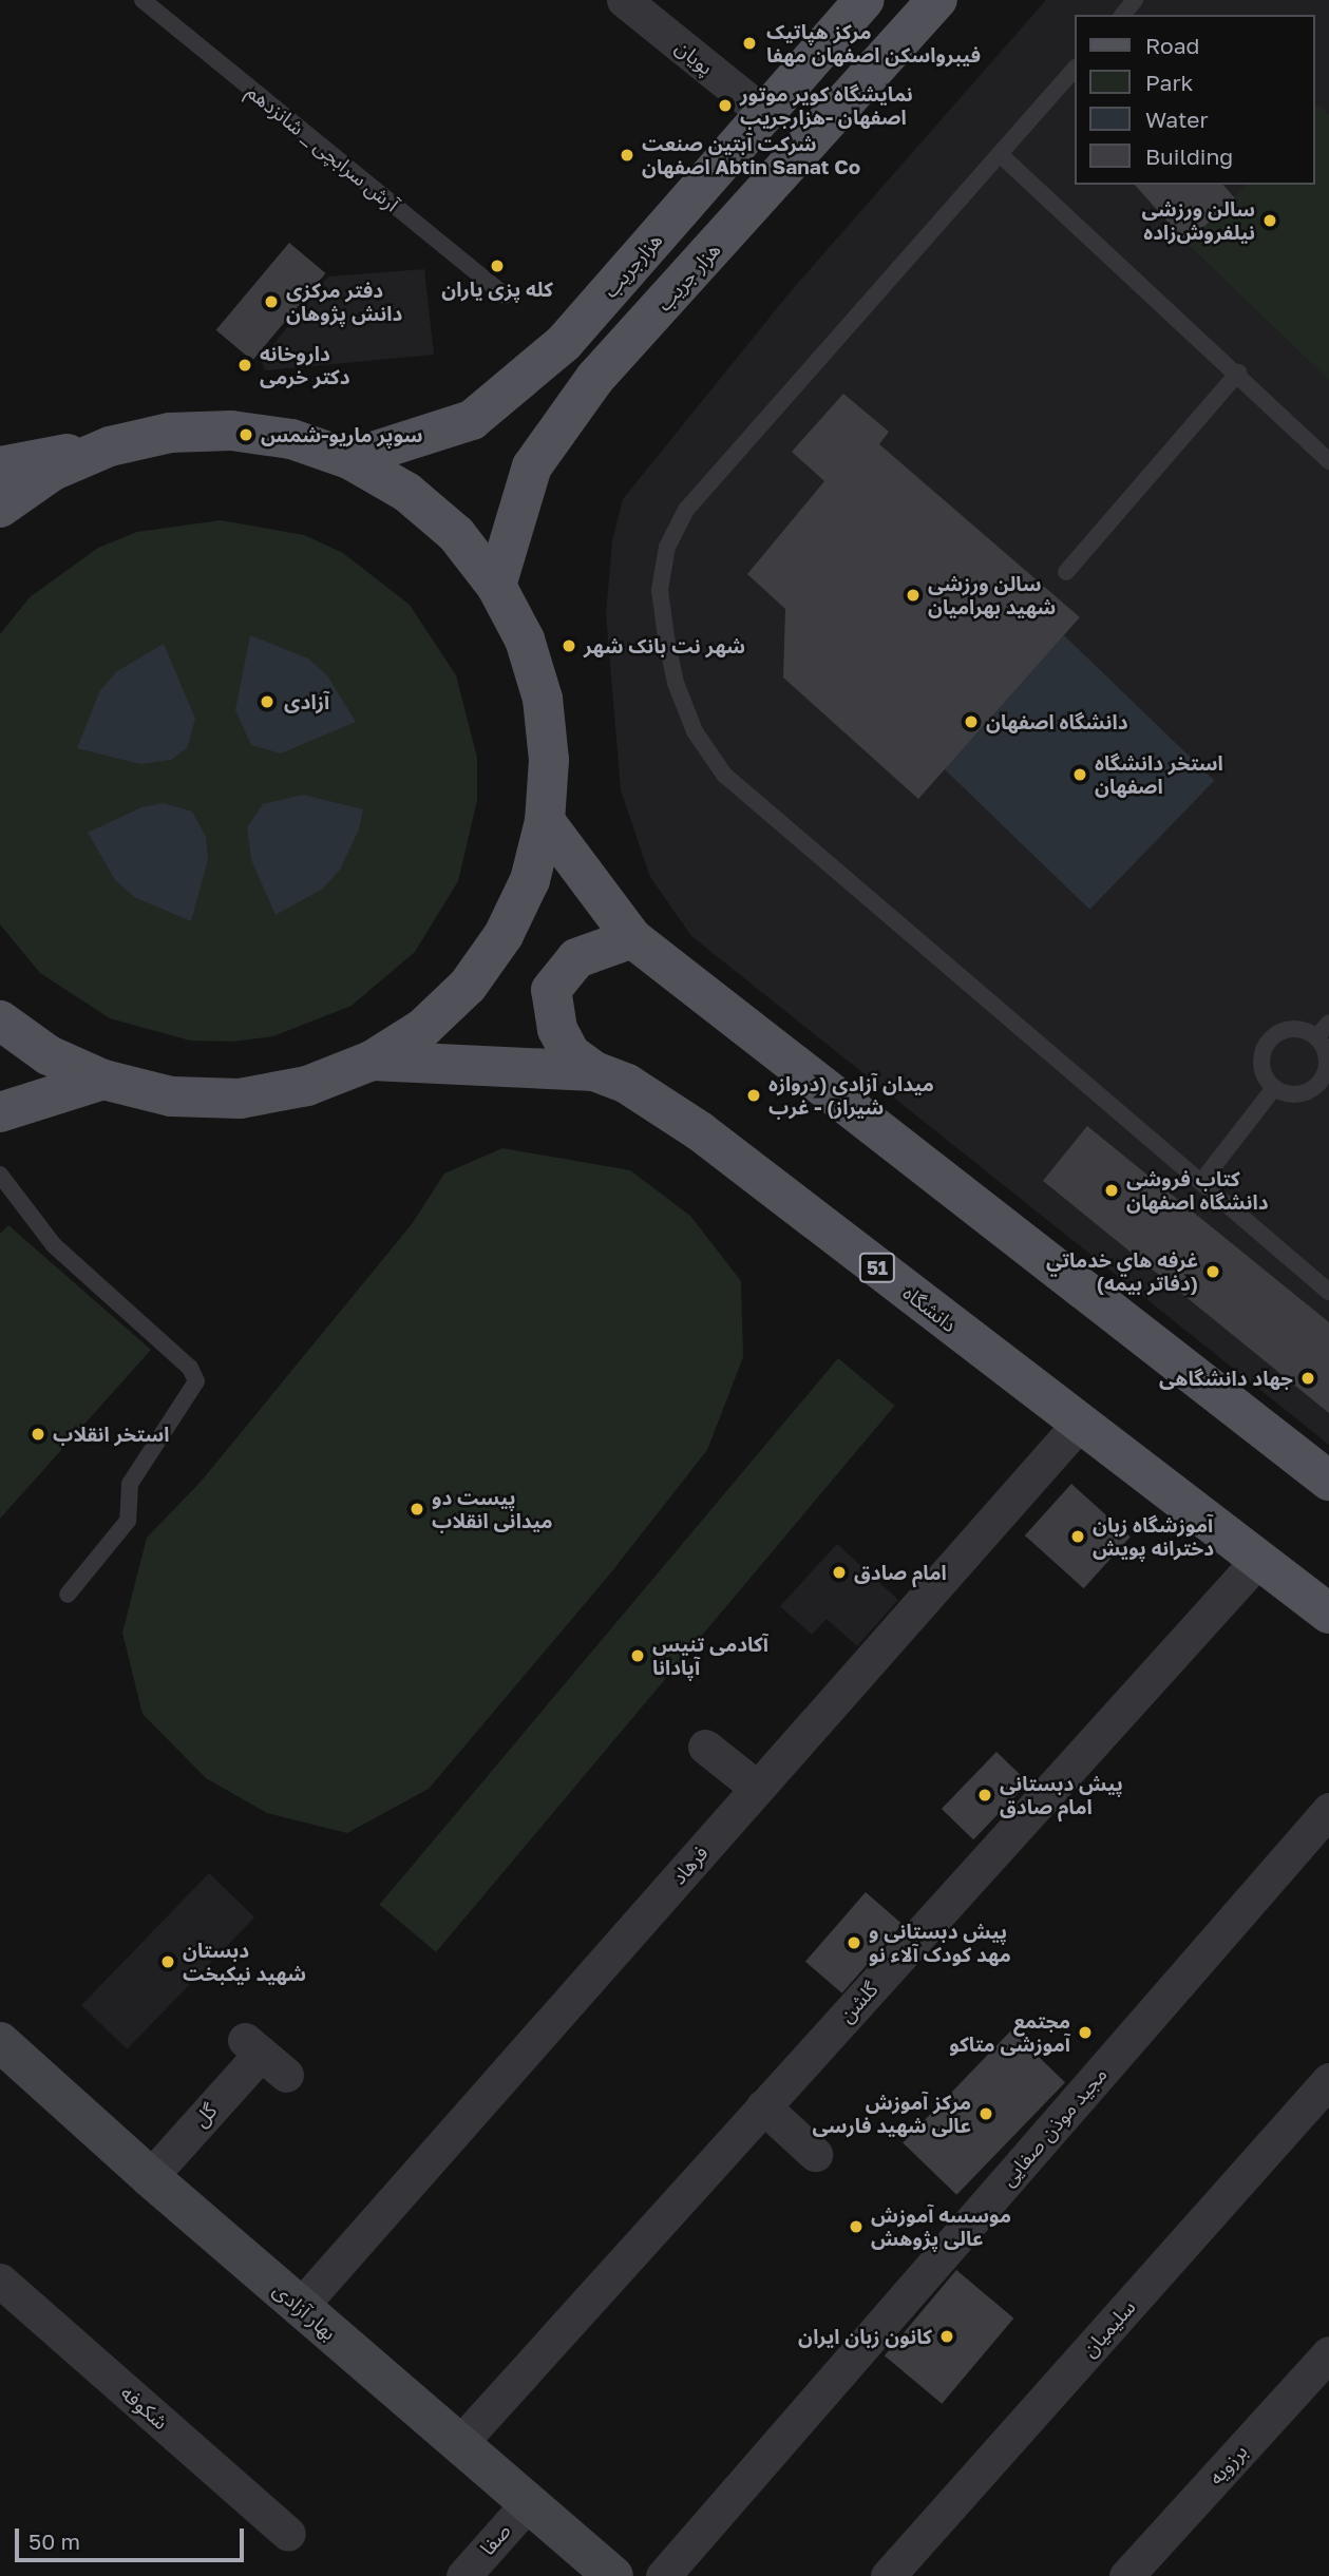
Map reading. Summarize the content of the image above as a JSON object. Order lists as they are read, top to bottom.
{
  "streets": {
    "main road": [
      "هزارجریب",
      "هزار جریب",
      "51",
      "دانشگاه"
    ],
    "street": [
      "پویان",
      "فرهاد",
      "گلشن",
      "گل",
      "مجید موذن صفایی",
      "بهار آزادی",
      "سلیمیان",
      "شکوفه",
      "برزویه",
      "صفا"
    ],
    "lane": ["آرش سرابچی _ شانزدهم"]
  },
  "crossings": [
    ["پویان", "هزارجریب"],
    ["دانشگاه", "فرهاد"],
    ["دانشگاه", "گلشن"],
    ["فرهاد", "بهار آزادی"],
    ["گلشن", "بهار آزادی"],
    ["گل", "بهار آزادی"],
    ["بهار آزادی", "صفا"]
  ],
  "places": [
    "مرکز هپاتیک فیبرواسکن اصفهان مهفا",
    "نمایشگاه کویر موتور اصفهان -هزارجریب",
    "شرکت آبتین صنعت اصفهان Abtin Sanat Co",
    "سالن ورزشی نیلفروش‌زاده",
    "کله پزی یاران",
    "دفتر مرکزی دانش پژوهان",
    "داروخانه دکتر خرمی",
    "سوپر ماریو-شمس",
    "سالن ورزشی شهید بهرامیان",
    "شهر نت بانک شهر",
    "آزادی",
    "دانشگاه اصفهان",
    "استخر دانشگاه اصفهان",
    "میدان آزادی (دروازه شیراز) - غرب",
    "کتاب فروشی دانشگاه اصفهان",
    "غرفه هاي خدماتي (دفاتر بيمه)",
    "جهاد دانشگاهی",
    "استخر انقلاب",
    "پیست دو میدانی انقلاب",
    "آموزشگاه زبان دخترانه پویش",
    "امام صادق",
    "آکادمی تنیس آپادانا",
    "پیش دبستانی امام صادق",
    "پیش دبستانی و مهد کودک آلاء نو",
    "دبستان شهید نیکبخت",
    "مجتمع آموزشی متاکو",
    "مرکز آموزش عالی شهید فارسی",
    "موسسه آموزش عالی پژوهش",
    "کانون زبان ایران"
  ],
  "legend": [
    "Road",
    "Park",
    "Water",
    "Building"
  ],
  "scale_bar": "50 m"
}
